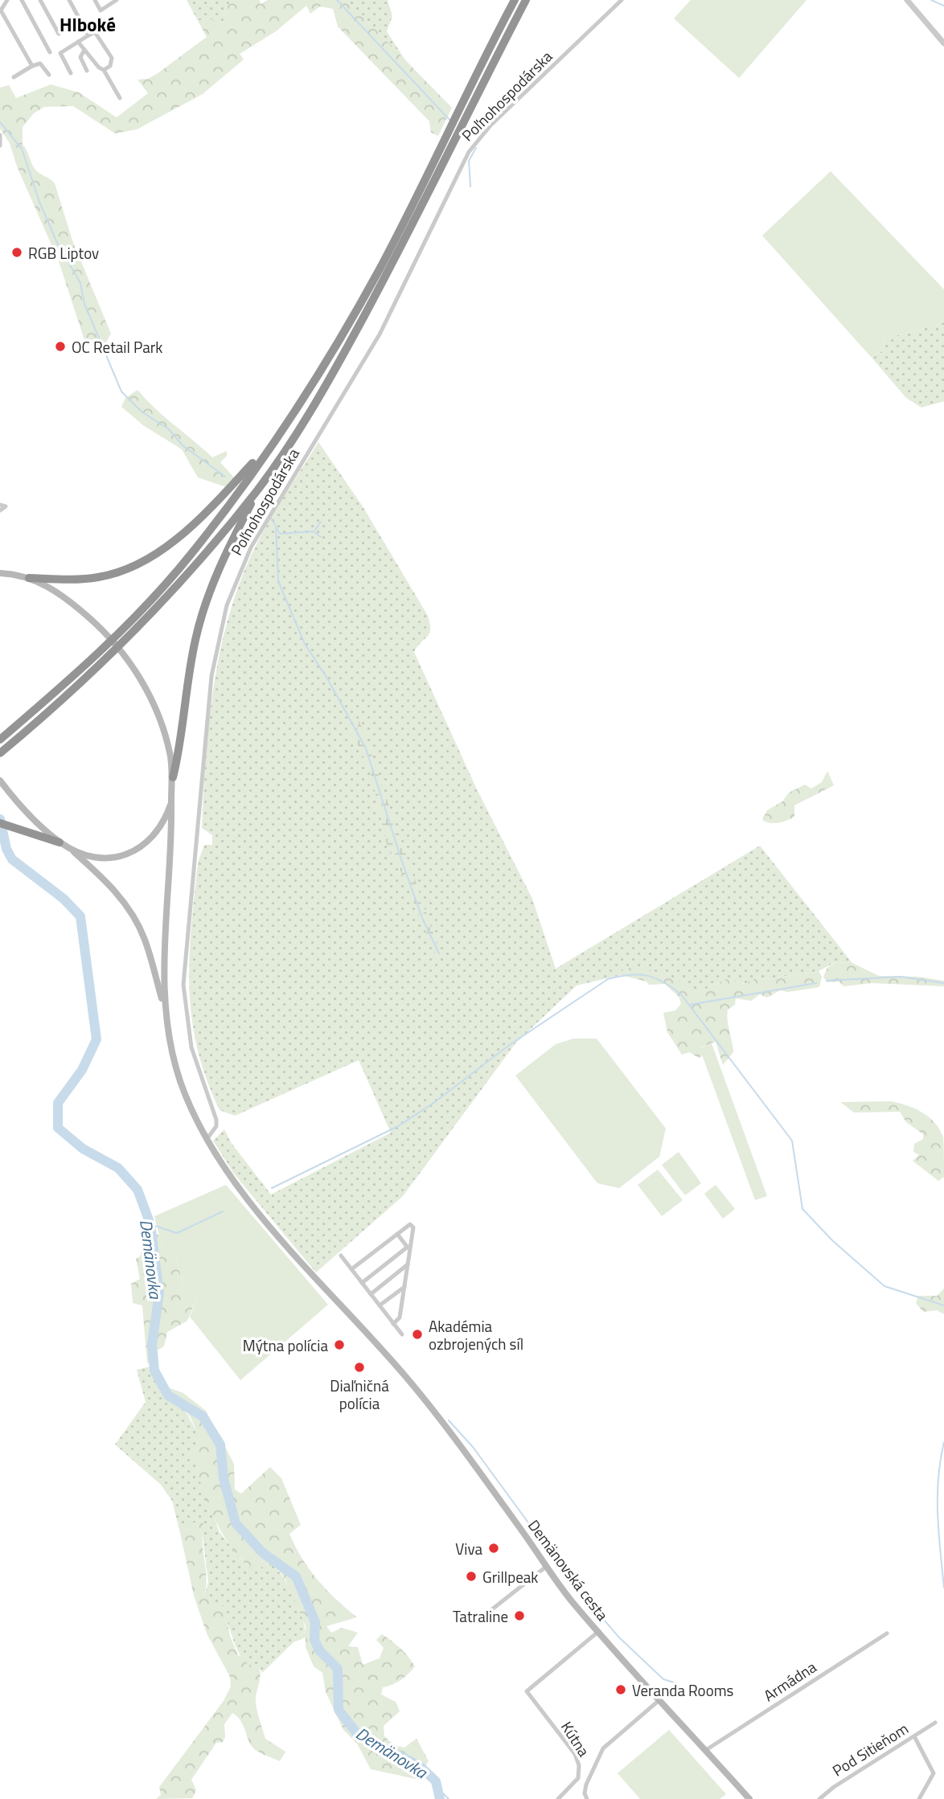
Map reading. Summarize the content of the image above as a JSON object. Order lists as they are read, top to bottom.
{
  "streets": {
    "main road": ["Demänovská cesta"],
    "street": [
      "Poľnohospodárska",
      "Armádna",
      "Kútna",
      "Pod Sitieňom"
    ]
  },
  "crossings": [
    ["Poľnohospodárska", "Demänovská cesta"],
    ["Demänovská cesta", "Armádna"],
    ["Demänovská cesta", "Kútna"]
  ],
  "districts": ["Hlboké"],
  "water": ["Demänovka"],
  "places": [
    "RGB Liptov",
    "OC Retail Park",
    "Akadémia ozbrojených síl",
    "Mýtna polícia",
    "Diaľničná polícia",
    "Viva",
    "Grillpeak",
    "Tatraline",
    "Veranda Rooms"
  ]
}
